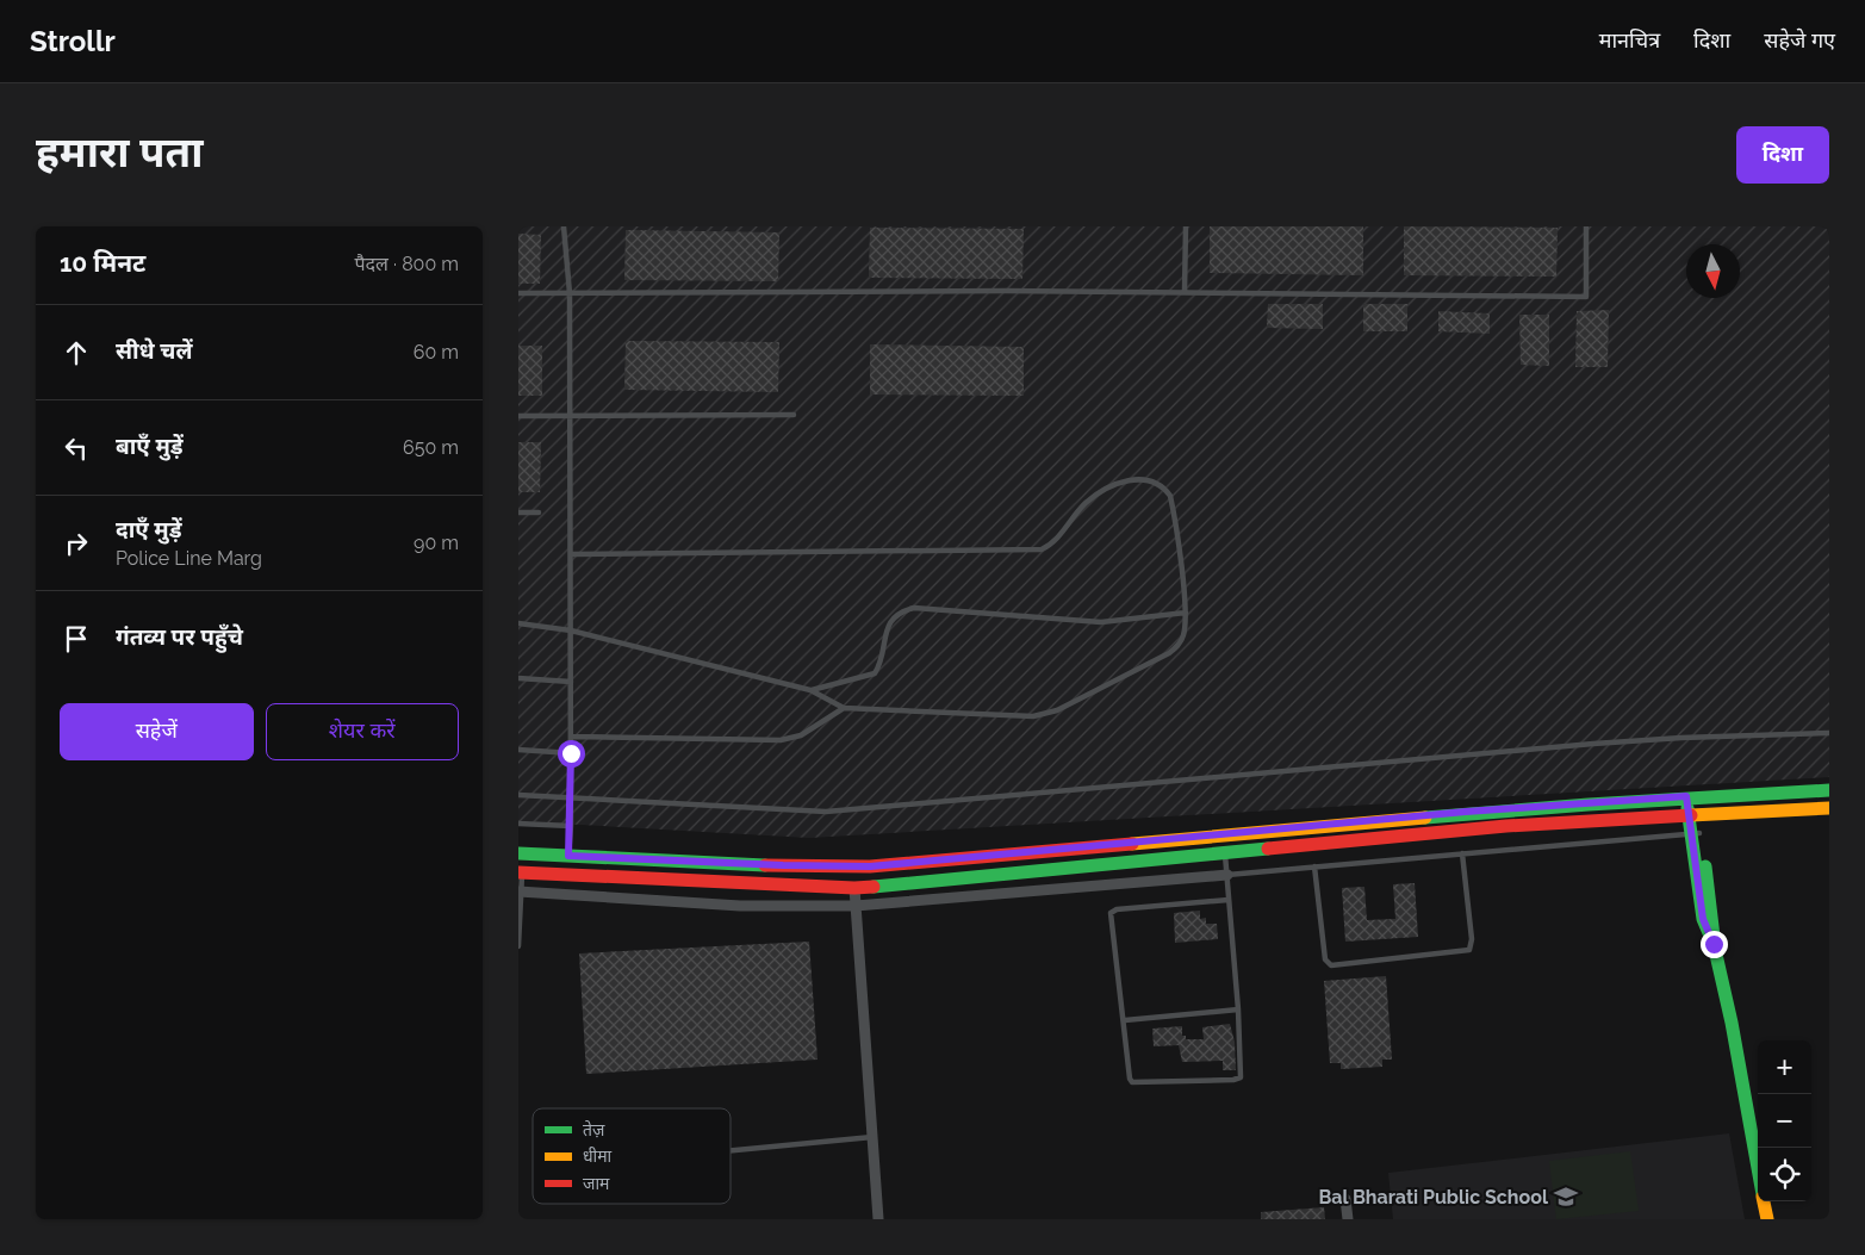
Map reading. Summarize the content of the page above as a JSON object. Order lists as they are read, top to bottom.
{
  "places": {
    "school or university": ["Bal Bharati Public School"]
  },
  "legend": ["तेज़", "धीमा", "जाम"],
  "north": "bottom",
  "page": {
    "header": "Strollr",
    "nav": ["मानचित्र", "दिशा", "सहेजे गए"],
    "buttons": [
      "दिशा",
      ["सहेजें", "शेयर करें"]
    ],
    "title": "हमारा पता",
    "heading": ["10 मिनट", "पैदल · 800 m"],
    "list": [
      ["सीधे चलें", "60 m"],
      ["बाएँ मुड़ें", "650 m"],
      ["दाएँ मुड़ें", "Police Line Marg", "90 m"],
      "गंतव्य पर पहुँचे"
    ],
    "map_buttons": ["+", "−"]
  }
}
